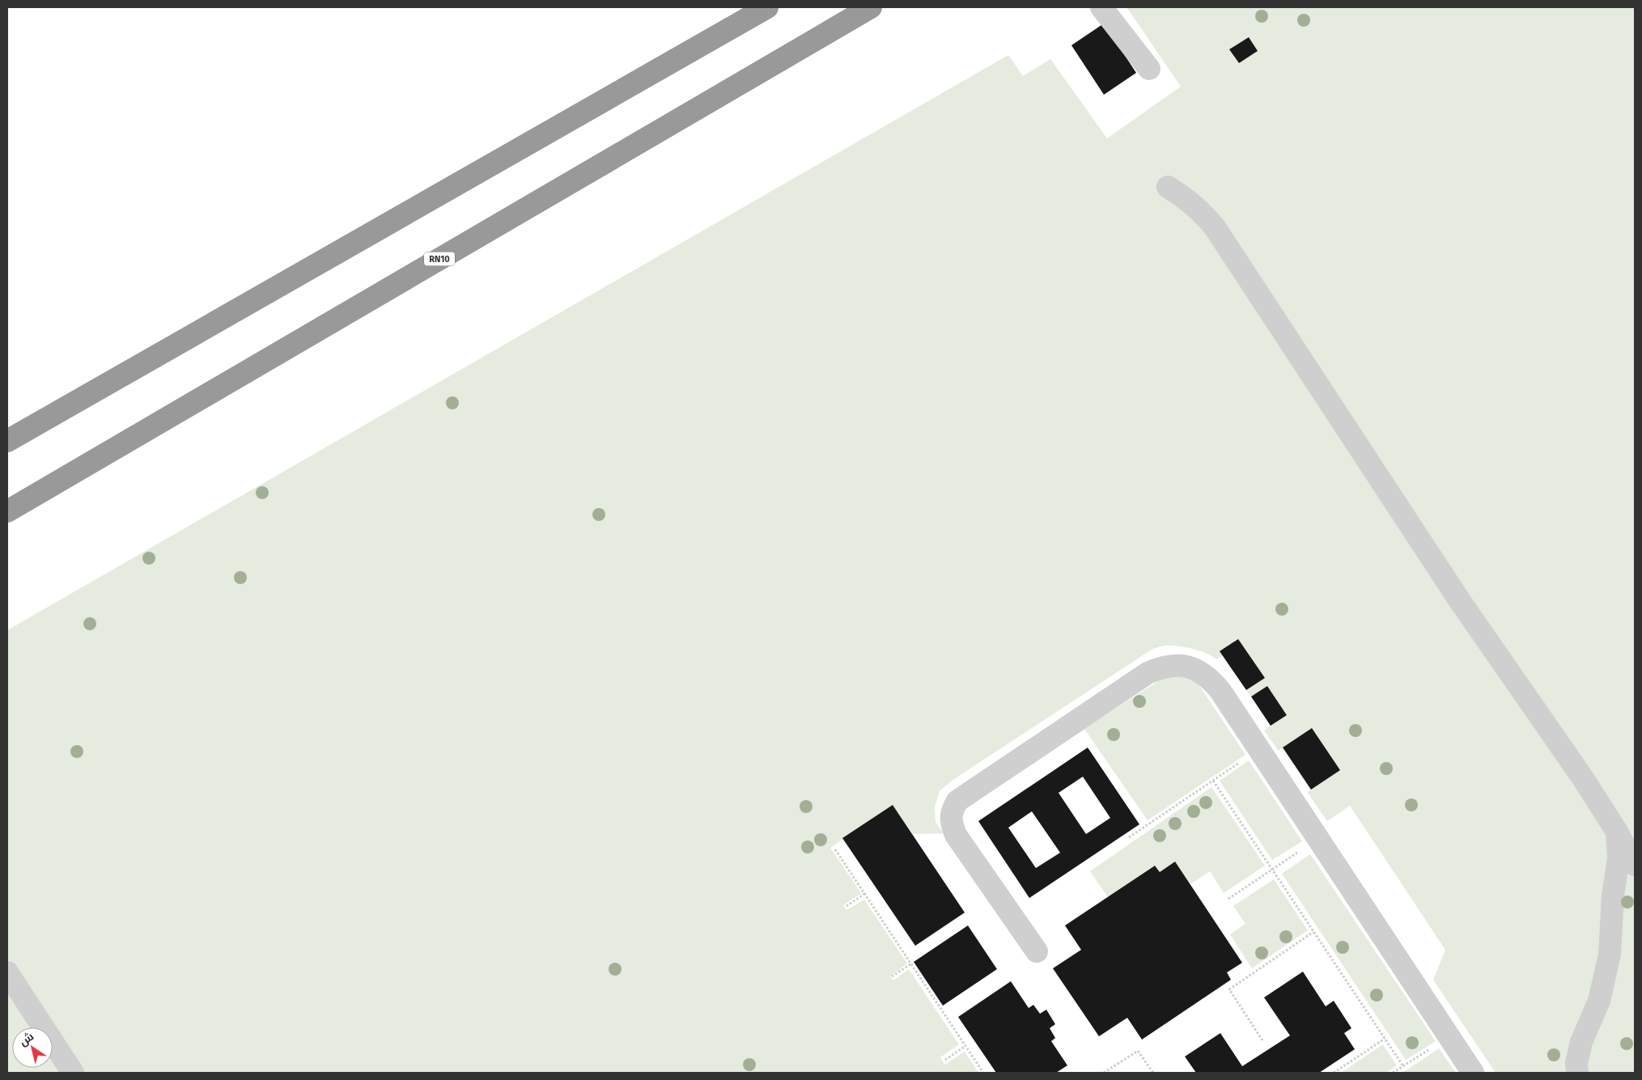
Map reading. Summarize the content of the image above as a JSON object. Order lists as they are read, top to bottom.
{
  "streets": {
    "highway": ["RN10"]
  },
  "north": "top left"
}
